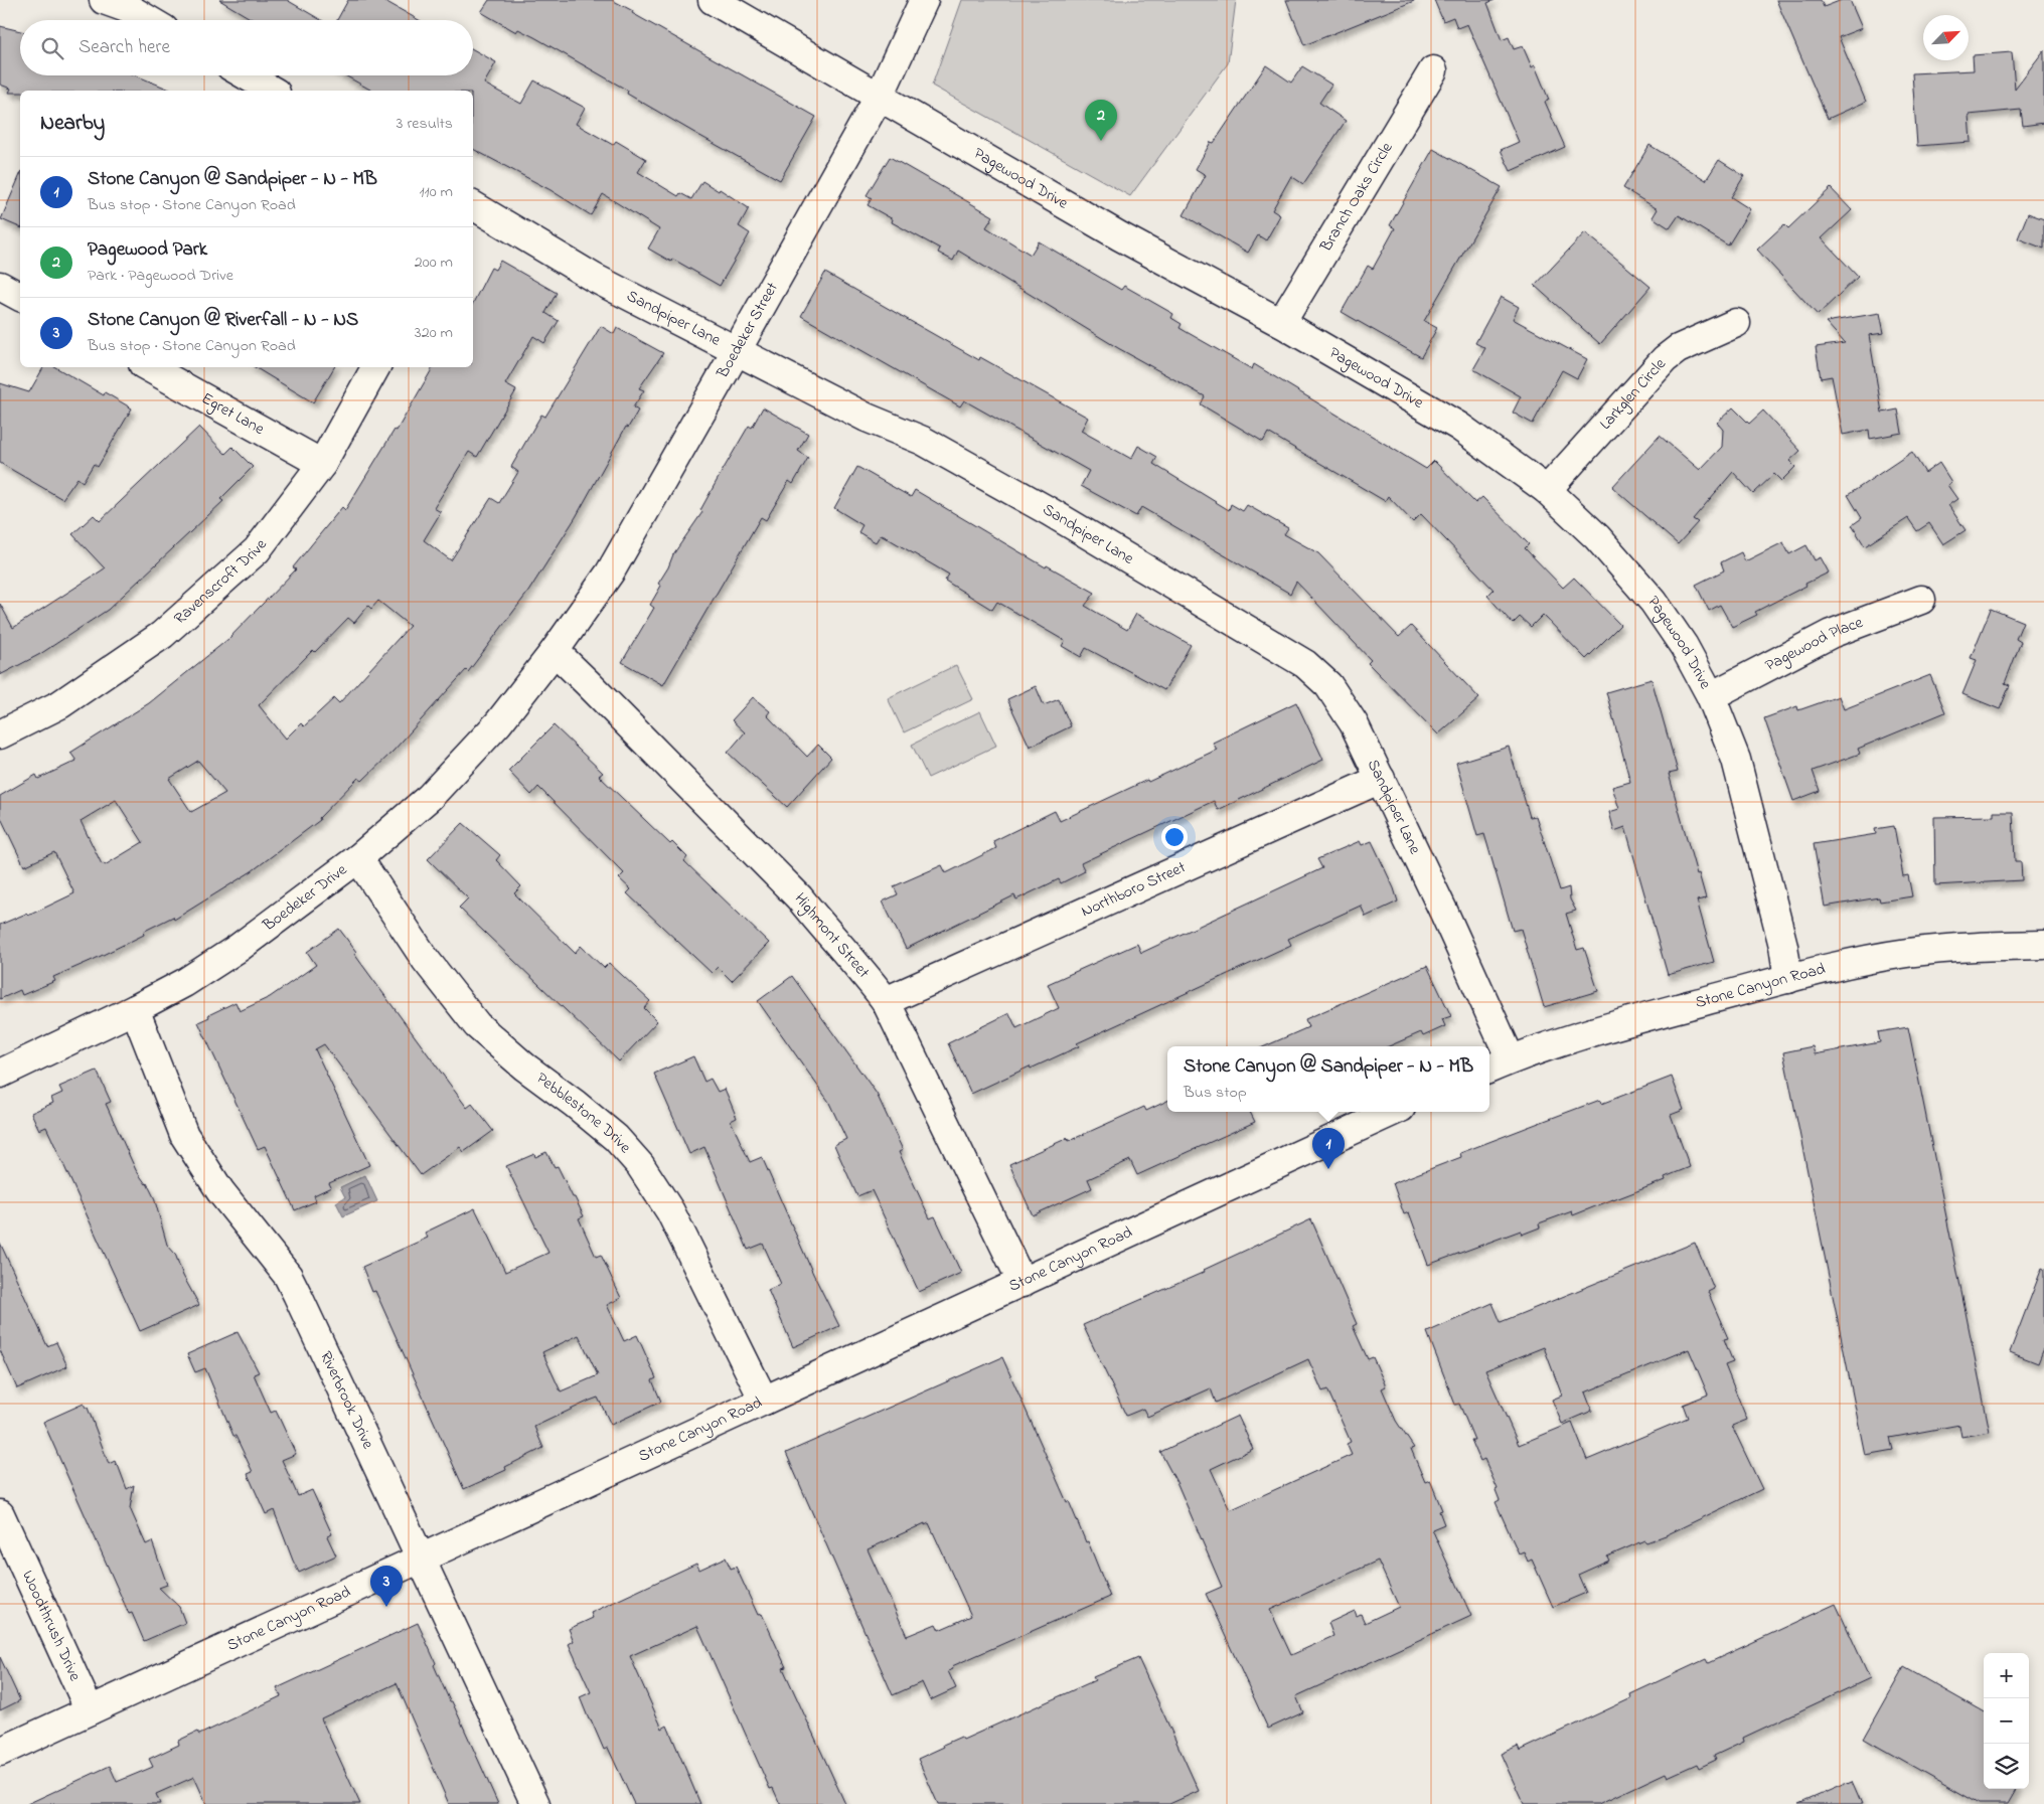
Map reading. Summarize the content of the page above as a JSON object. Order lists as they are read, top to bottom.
{
  "streets": {
    "street": [
      "Pagewood Drive",
      "Branch Oaks Circle",
      "Sandpiper Lane",
      "Boedeker Street",
      "Larkglen Circle",
      "Egret Lane",
      "Ravenscroft Drive",
      "Pagewood Place",
      "Northboro Street",
      "Boedeker Drive",
      "Highmont Street",
      "Stone Canyon Road",
      "Pebblestone Drive",
      "Riverbrook Drive",
      "Woodthrush Drive"
    ]
  },
  "crossings": [
    ["Pagewood Drive", "Branch Oaks Circle"],
    ["Pagewood Drive", "Boedeker Street"],
    ["Pagewood Drive", "Larkglen Circle"],
    ["Pagewood Drive", "Pagewood Place"],
    ["Pagewood Drive", "Stone Canyon Road"],
    ["Sandpiper Lane", "Boedeker Street"],
    ["Sandpiper Lane", "Northboro Street"],
    ["Sandpiper Lane", "Stone Canyon Road"],
    ["Boedeker Street", "Boedeker Drive"],
    ["Boedeker Street", "Highmont Street"],
    ["Egret Lane", "Ravenscroft Drive"],
    ["Northboro Street", "Highmont Street"],
    ["Boedeker Drive", "Highmont Street"],
    ["Boedeker Drive", "Pebblestone Drive"],
    ["Boedeker Drive", "Riverbrook Drive"],
    ["Highmont Street", "Stone Canyon Road"],
    ["Stone Canyon Road", "Pebblestone Drive"],
    ["Stone Canyon Road", "Riverbrook Drive"],
    ["Stone Canyon Road", "Woodthrush Drive"]
  ],
  "north": "top right",
  "page": {
    "search": "Search here",
    "heading": ["Nearby", "3 results"],
    "pins": ["2", "1", "3"],
    "list": [
      {
        "mark": "1",
        "name": "Stone Canyon @ Sandpiper - N - MB",
        "note": "Bus stop · Stone Canyon Road",
        "value": "110 m"
      },
      {
        "mark": "2",
        "name": "Pagewood Park",
        "note": "Park · Pagewood Drive",
        "value": "200 m"
      },
      {
        "mark": "3",
        "name": "Stone Canyon @ Riverfall - N - NS",
        "note": "Bus stop · Stone Canyon Road",
        "value": "320 m"
      }
    ],
    "popup": ["Stone Canyon @ Sandpiper - N - MB", "Bus stop"],
    "map_buttons": ["+", "−"]
  }
}
